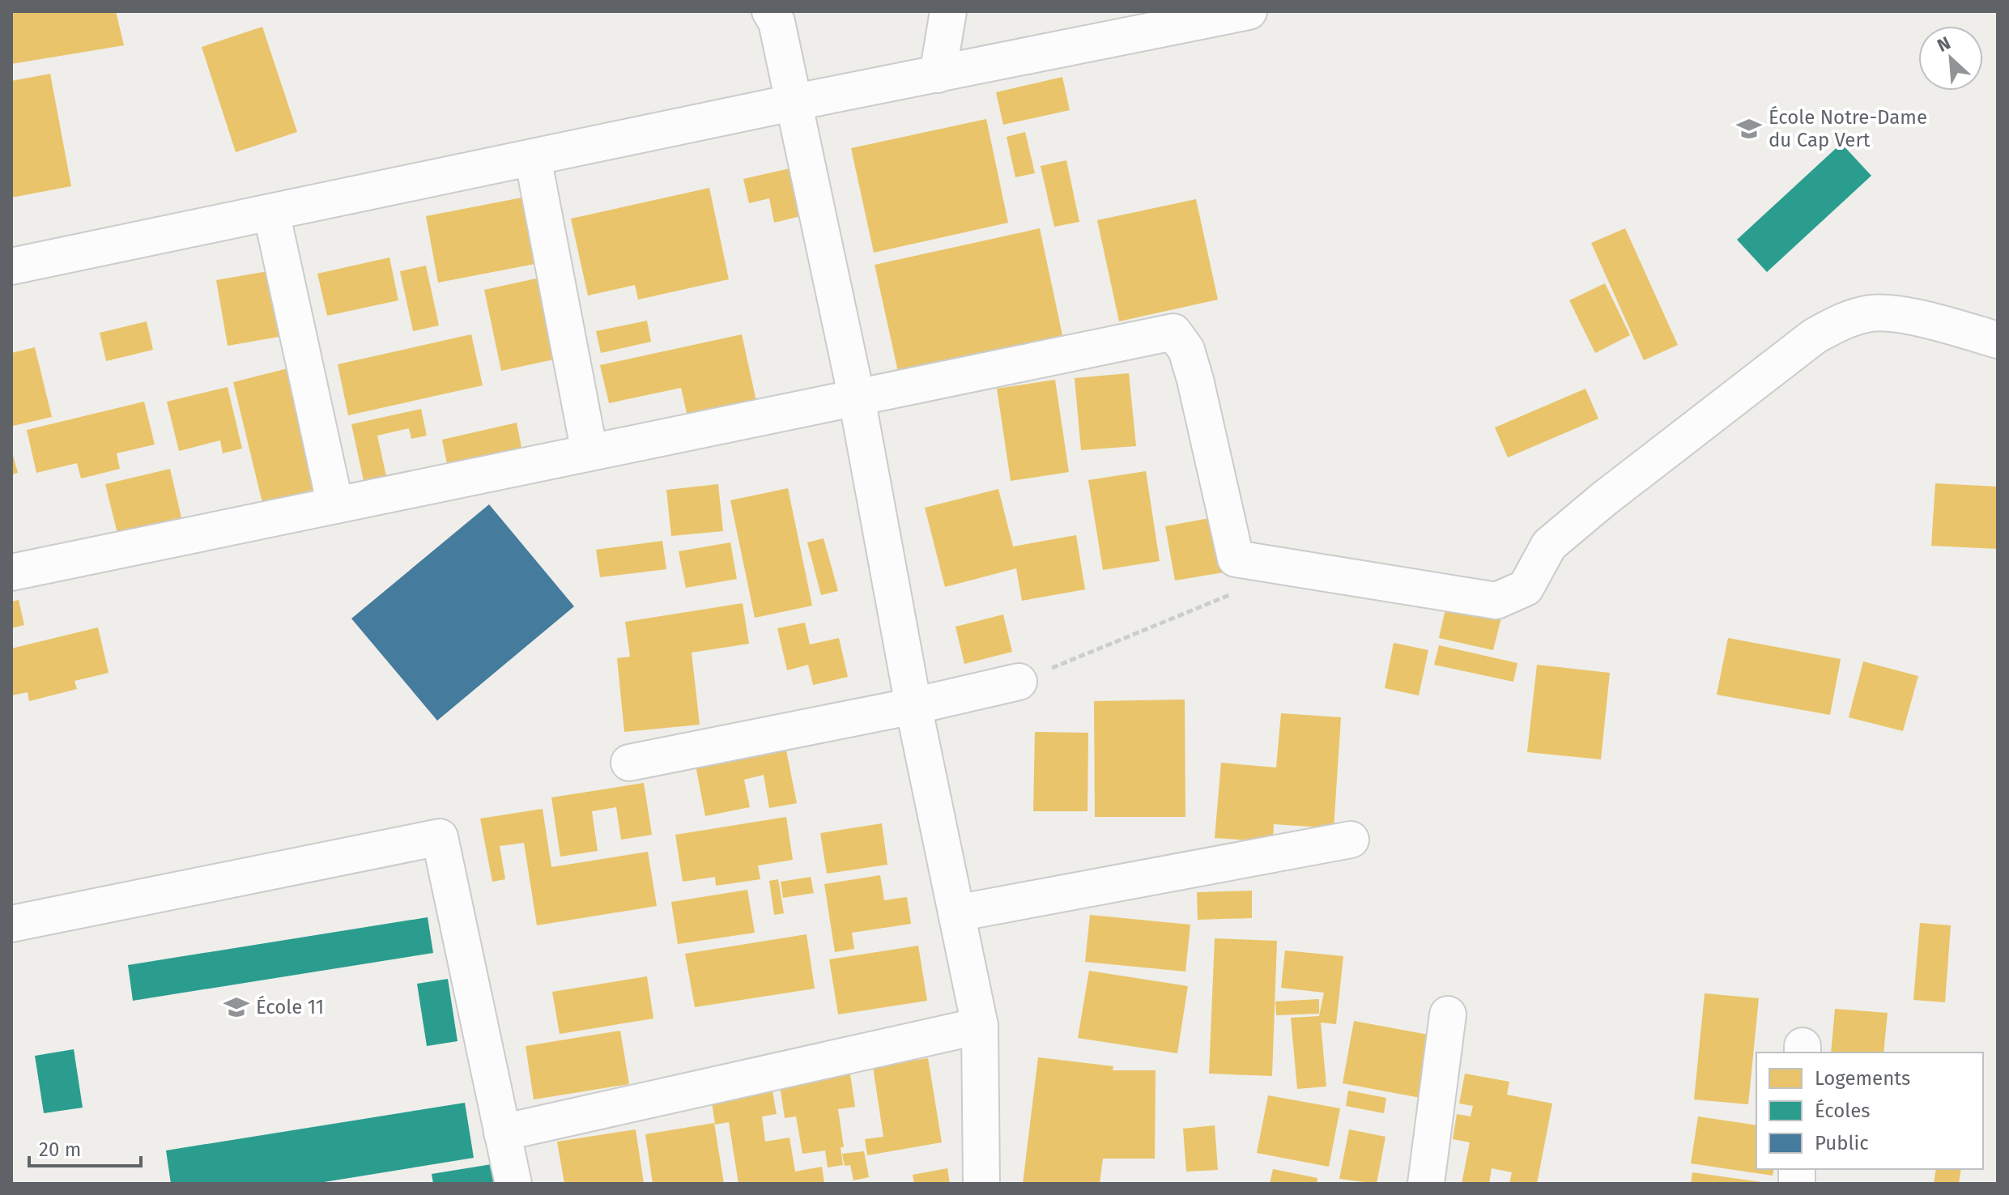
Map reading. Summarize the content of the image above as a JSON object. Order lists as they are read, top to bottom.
{
  "places": {
    "school or university": ["École Notre-Dame du Cap Vert", "École 11"]
  },
  "legend": ["Logements", "Écoles", "Public"],
  "scale_bar": "20 m",
  "north": "top left"
}
